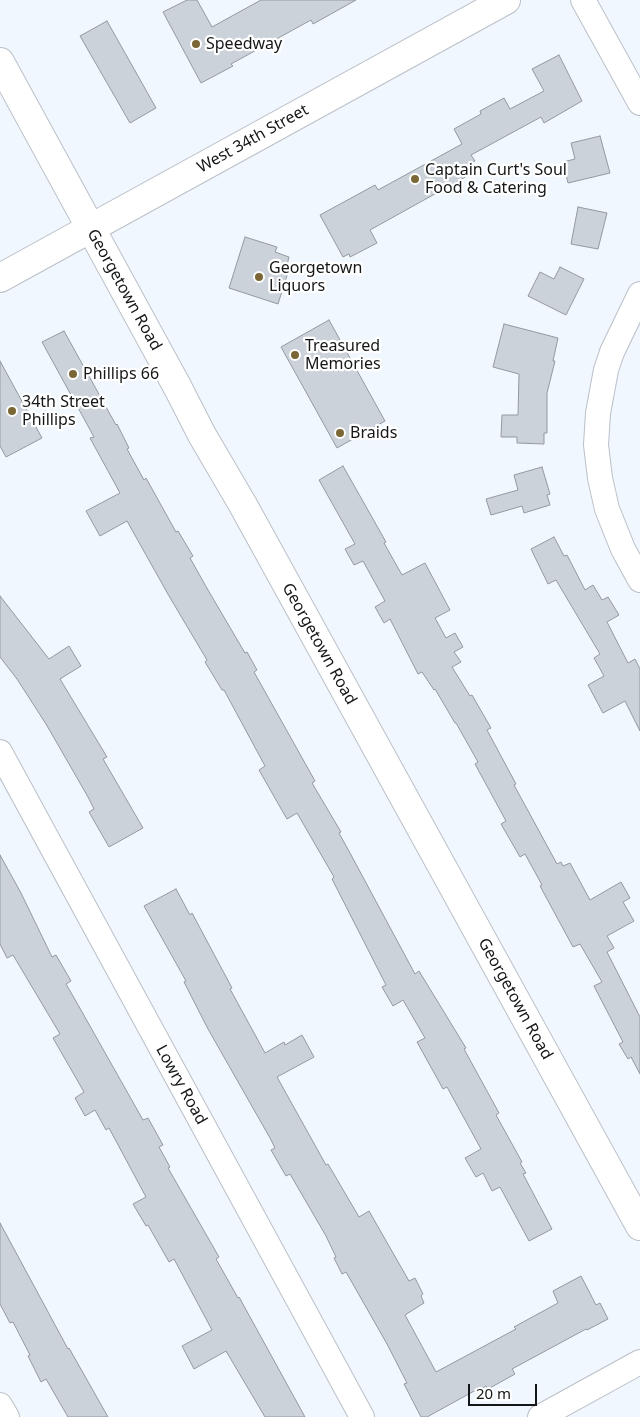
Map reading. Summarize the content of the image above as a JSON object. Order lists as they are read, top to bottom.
{
  "streets": {
    "main road": ["West 34th Street", "Georgetown Road"],
    "street": ["Lowry Road"]
  },
  "crossings": [
    ["West 34th Street", "Georgetown Road"]
  ],
  "places": [
    "Speedway",
    "Captain Curt's Soul Food & Catering",
    "Georgetown Liquors",
    "Treasured Memories",
    "Phillips 66",
    "34th Street Phillips",
    "Braids"
  ],
  "scale_bar": "20 m"
}
